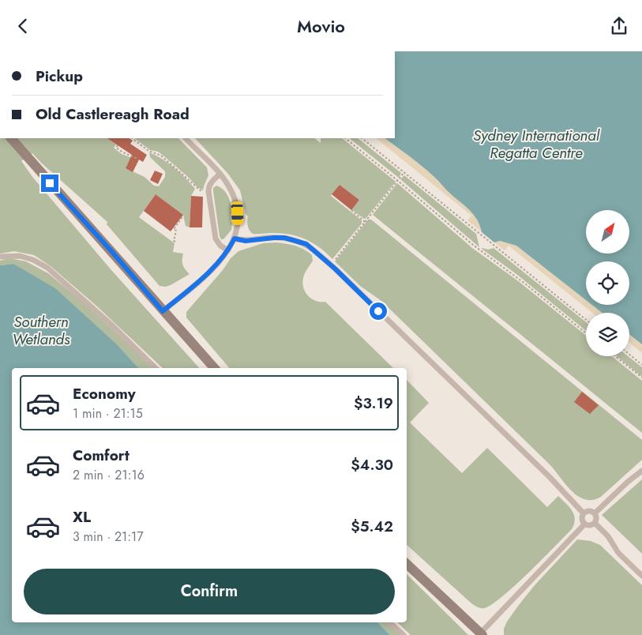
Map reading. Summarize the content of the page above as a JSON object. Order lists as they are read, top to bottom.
{
  "water": ["Sydney International Regatta Centre", "Southern Wetlands"],
  "north": "top right",
  "page": {
    "header": "Movio",
    "banner": ["Pickup", "Old Castlereagh Road"],
    "list": [
      {
        "name": "Economy",
        "note": "1 min · 21:15",
        "value": "$3.19"
      },
      {
        "name": "Comfort",
        "note": "2 min · 21:16",
        "value": "$4.30"
      },
      {
        "name": "XL",
        "note": "3 min · 21:17",
        "value": "$5.42"
      }
    ],
    "buttons": "Confirm"
  }
}
